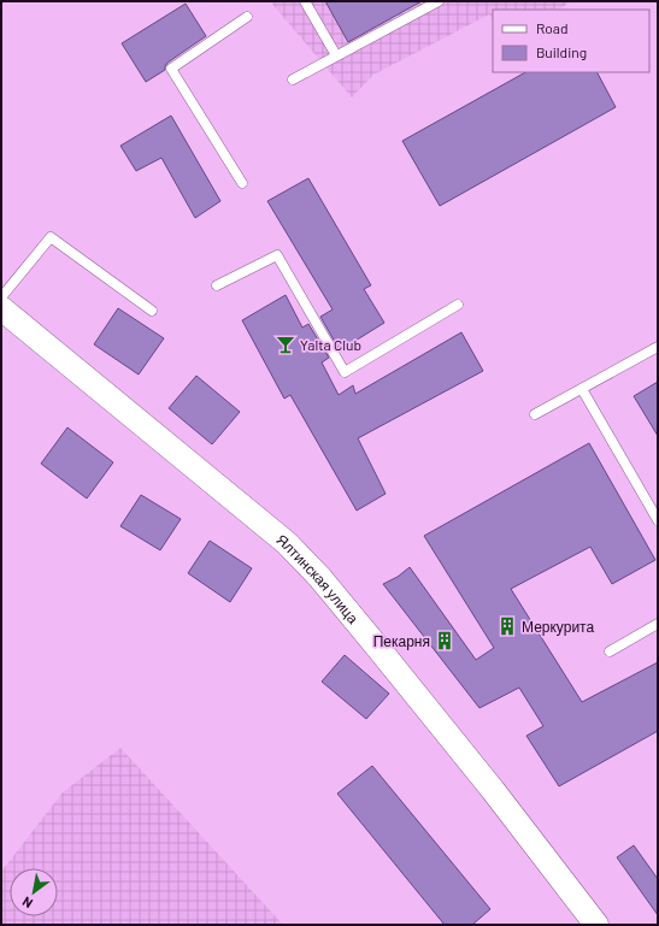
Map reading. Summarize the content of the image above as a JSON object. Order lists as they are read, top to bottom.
{
  "streets": {
    "street": ["Ялтинская улица"]
  },
  "places": {
    "bar": ["Yalta Club"],
    "building": ["Меркурита", "Пекарня"]
  },
  "legend": ["Road", "Building"],
  "north": "bottom left"
}
